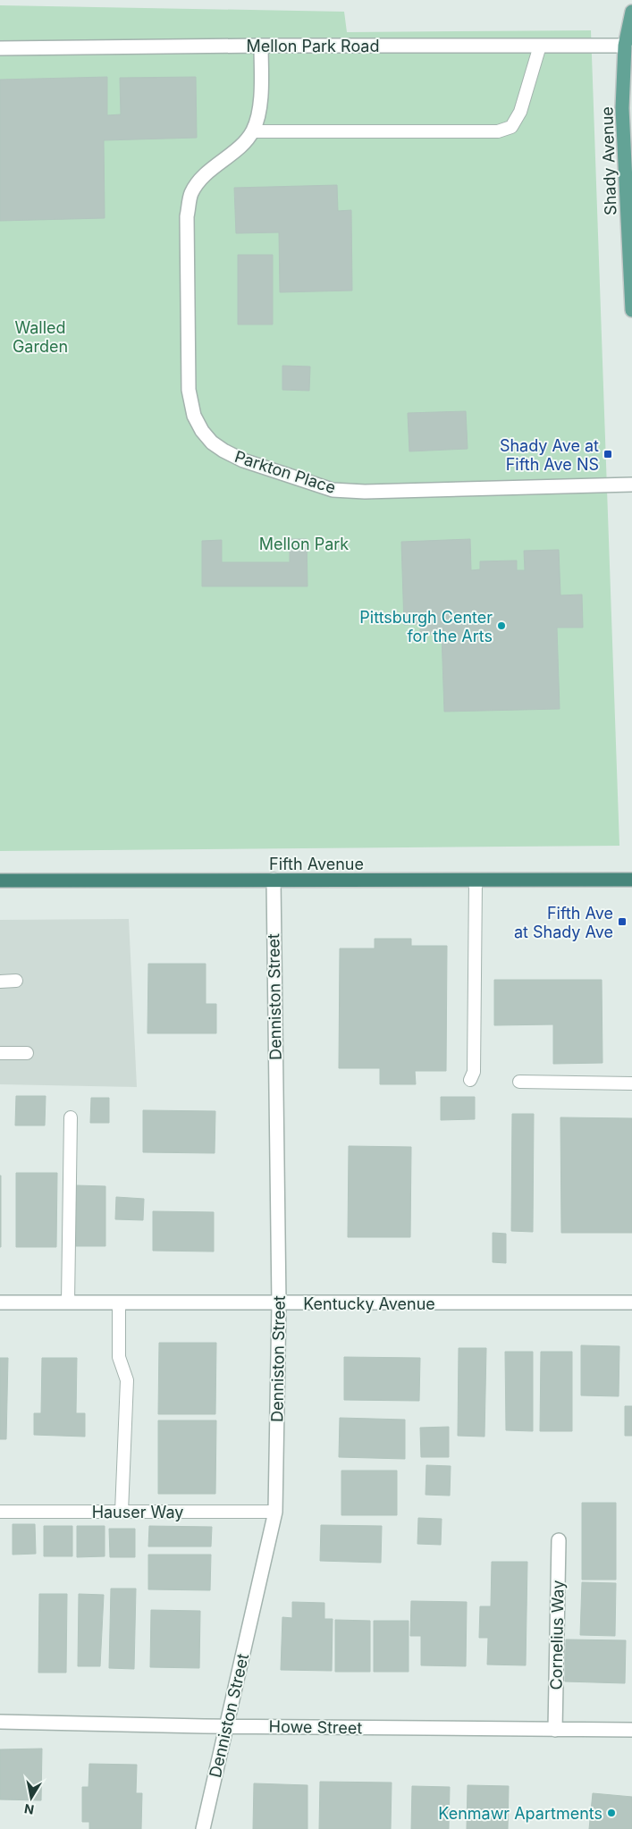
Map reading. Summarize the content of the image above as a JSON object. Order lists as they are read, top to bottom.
{
  "streets": {
    "highway": ["Fifth Avenue"],
    "main road": ["Shady Avenue"],
    "street": [
      "Mellon Park Road",
      "Parkton Place",
      "Denniston Street",
      "Kentucky Avenue",
      "Cornelius Way",
      "Howe Street"
    ],
    "lane": ["Hauser Way"]
  },
  "crossings": [
    ["Mellon Park Road", "Shady Avenue"],
    ["Mellon Park Road", "Parkton Place"],
    ["Fifth Avenue", "Denniston Street"],
    ["Denniston Street", "Kentucky Avenue"],
    ["Denniston Street", "Hauser Way"],
    ["Denniston Street", "Howe Street"],
    ["Cornelius Way", "Howe Street"]
  ],
  "parks": ["Walled Garden", "Mellon Park"],
  "places": {
    "transit": ["Shady Ave at Fifth Ave NS", "Fifth Ave at Shady Ave"],
    "other": ["Pittsburgh Center for the Arts", "Kenmawr Apartments"]
  },
  "north": "bottom"
}
